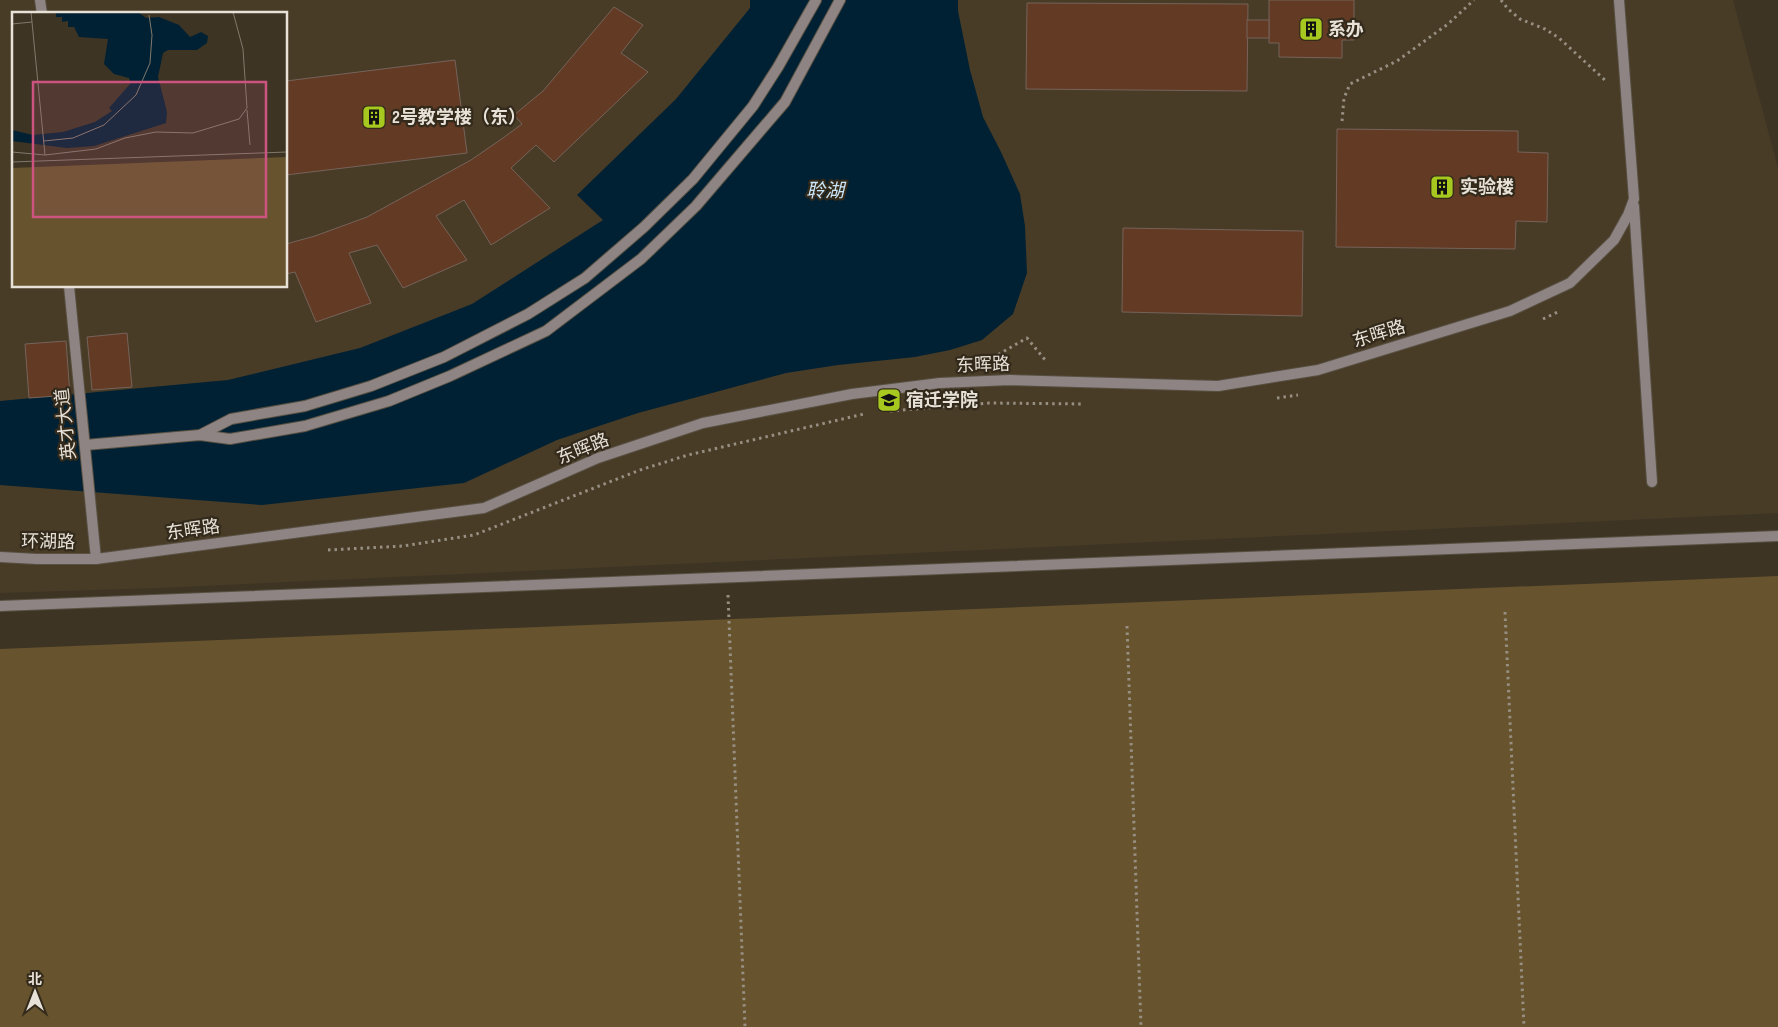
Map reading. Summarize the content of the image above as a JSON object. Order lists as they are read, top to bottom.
{
  "streets": {
    "street": ["东晖路", "英才大道", "环湖路"]
  },
  "crossings": [
    ["东晖路", "英才大道"],
    ["东晖路", "环湖路"],
    ["英才大道", "环湖路"]
  ],
  "water": ["聆湖"],
  "places": {
    "building": ["系办", "2号教学楼（东）", "实验楼"],
    "school or university": ["宿迁学院"]
  },
  "north": "top"
}
